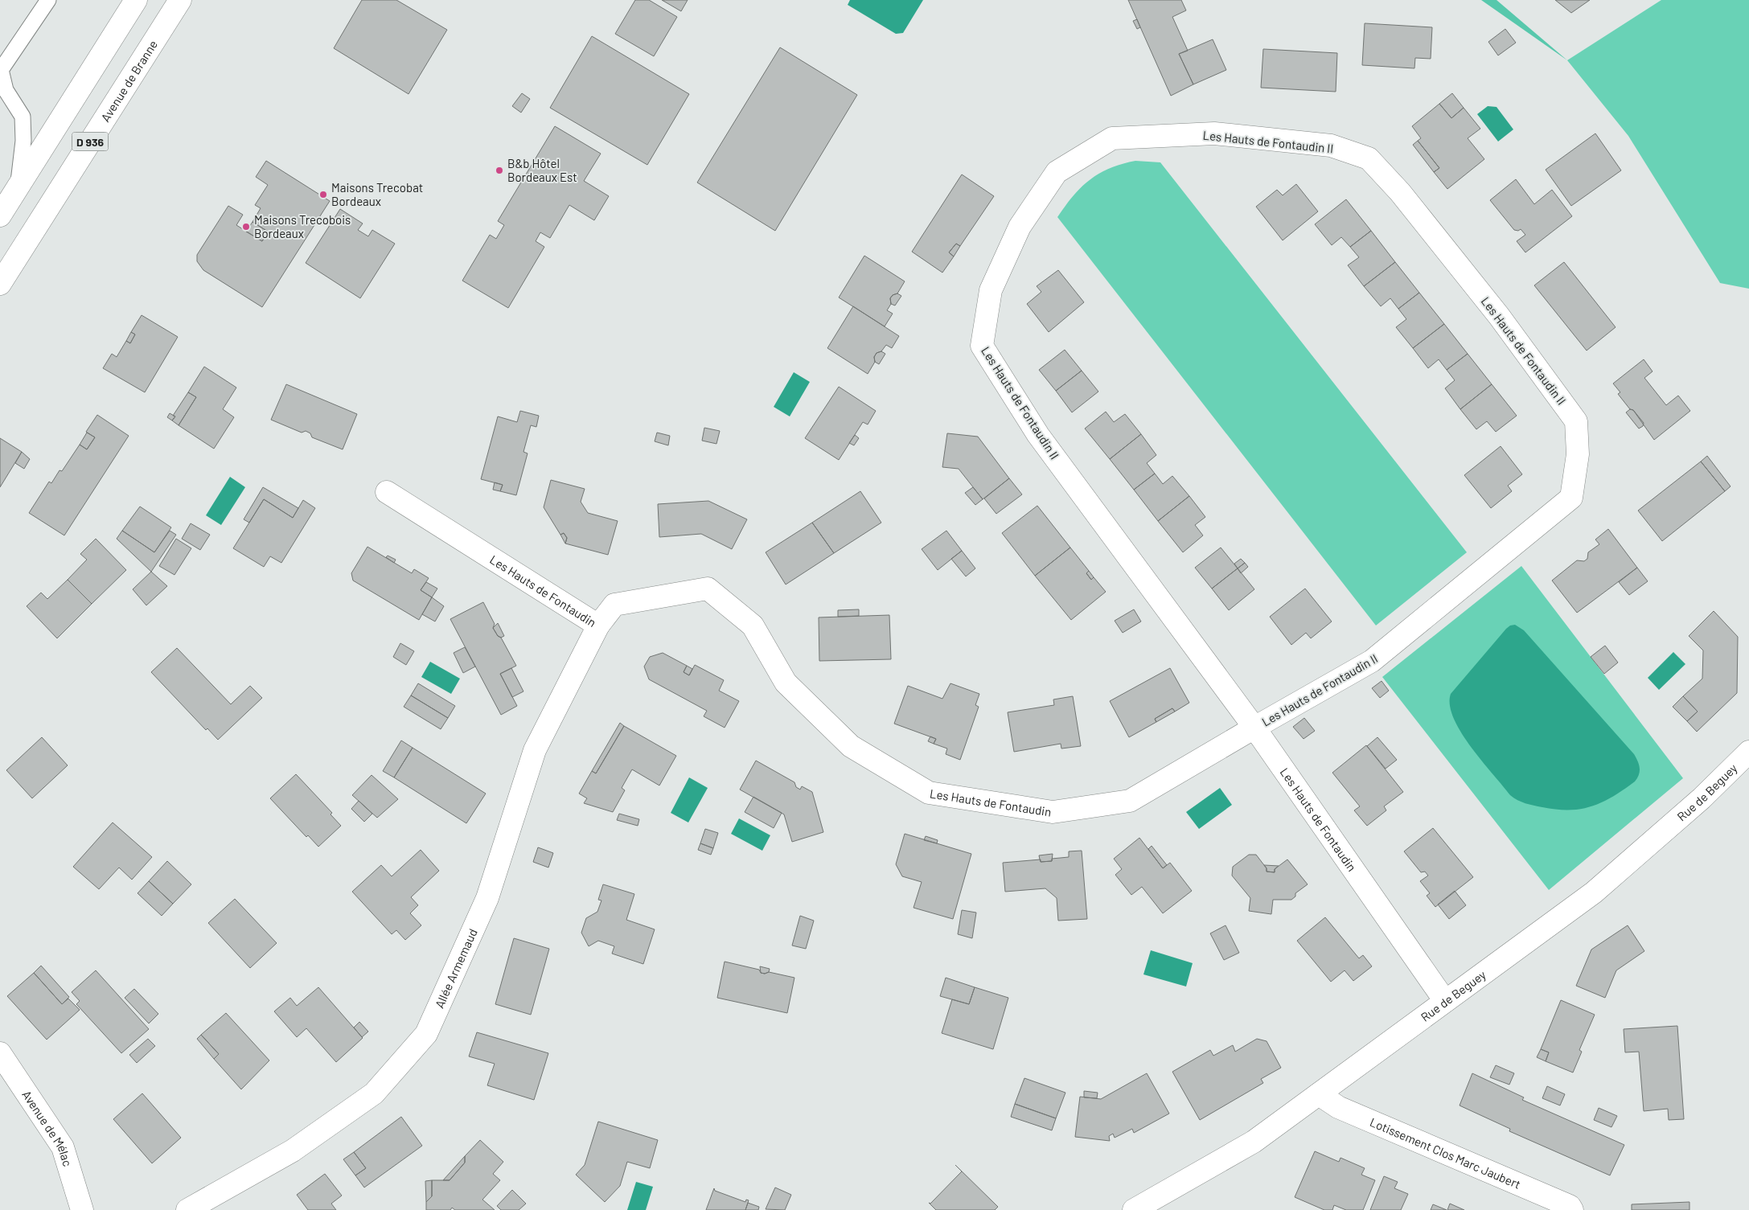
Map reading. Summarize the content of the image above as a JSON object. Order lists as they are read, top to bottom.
{
  "streets": {
    "street": [
      "Avenue de Branne",
      "D 936",
      "Les Hauts de Fontaudin II",
      "Les Hauts de Fontaudin",
      "Rue de Beguey",
      "Allée Armemaud",
      "Avenue de Mélac",
      "Lotissement Clos Marc Jaubert"
    ]
  },
  "crossings": [
    ["Les Hauts de Fontaudin II", "Les Hauts de Fontaudin"],
    ["Les Hauts de Fontaudin", "Rue de Beguey"],
    ["Les Hauts de Fontaudin", "Allée Armemaud"],
    ["Rue de Beguey", "Lotissement Clos Marc Jaubert"]
  ],
  "places": ["B&b Hôtel Bordeaux Est", "Maisons Trecobat Bordeaux", "Maisons Trecobois Bordeaux"]
}
